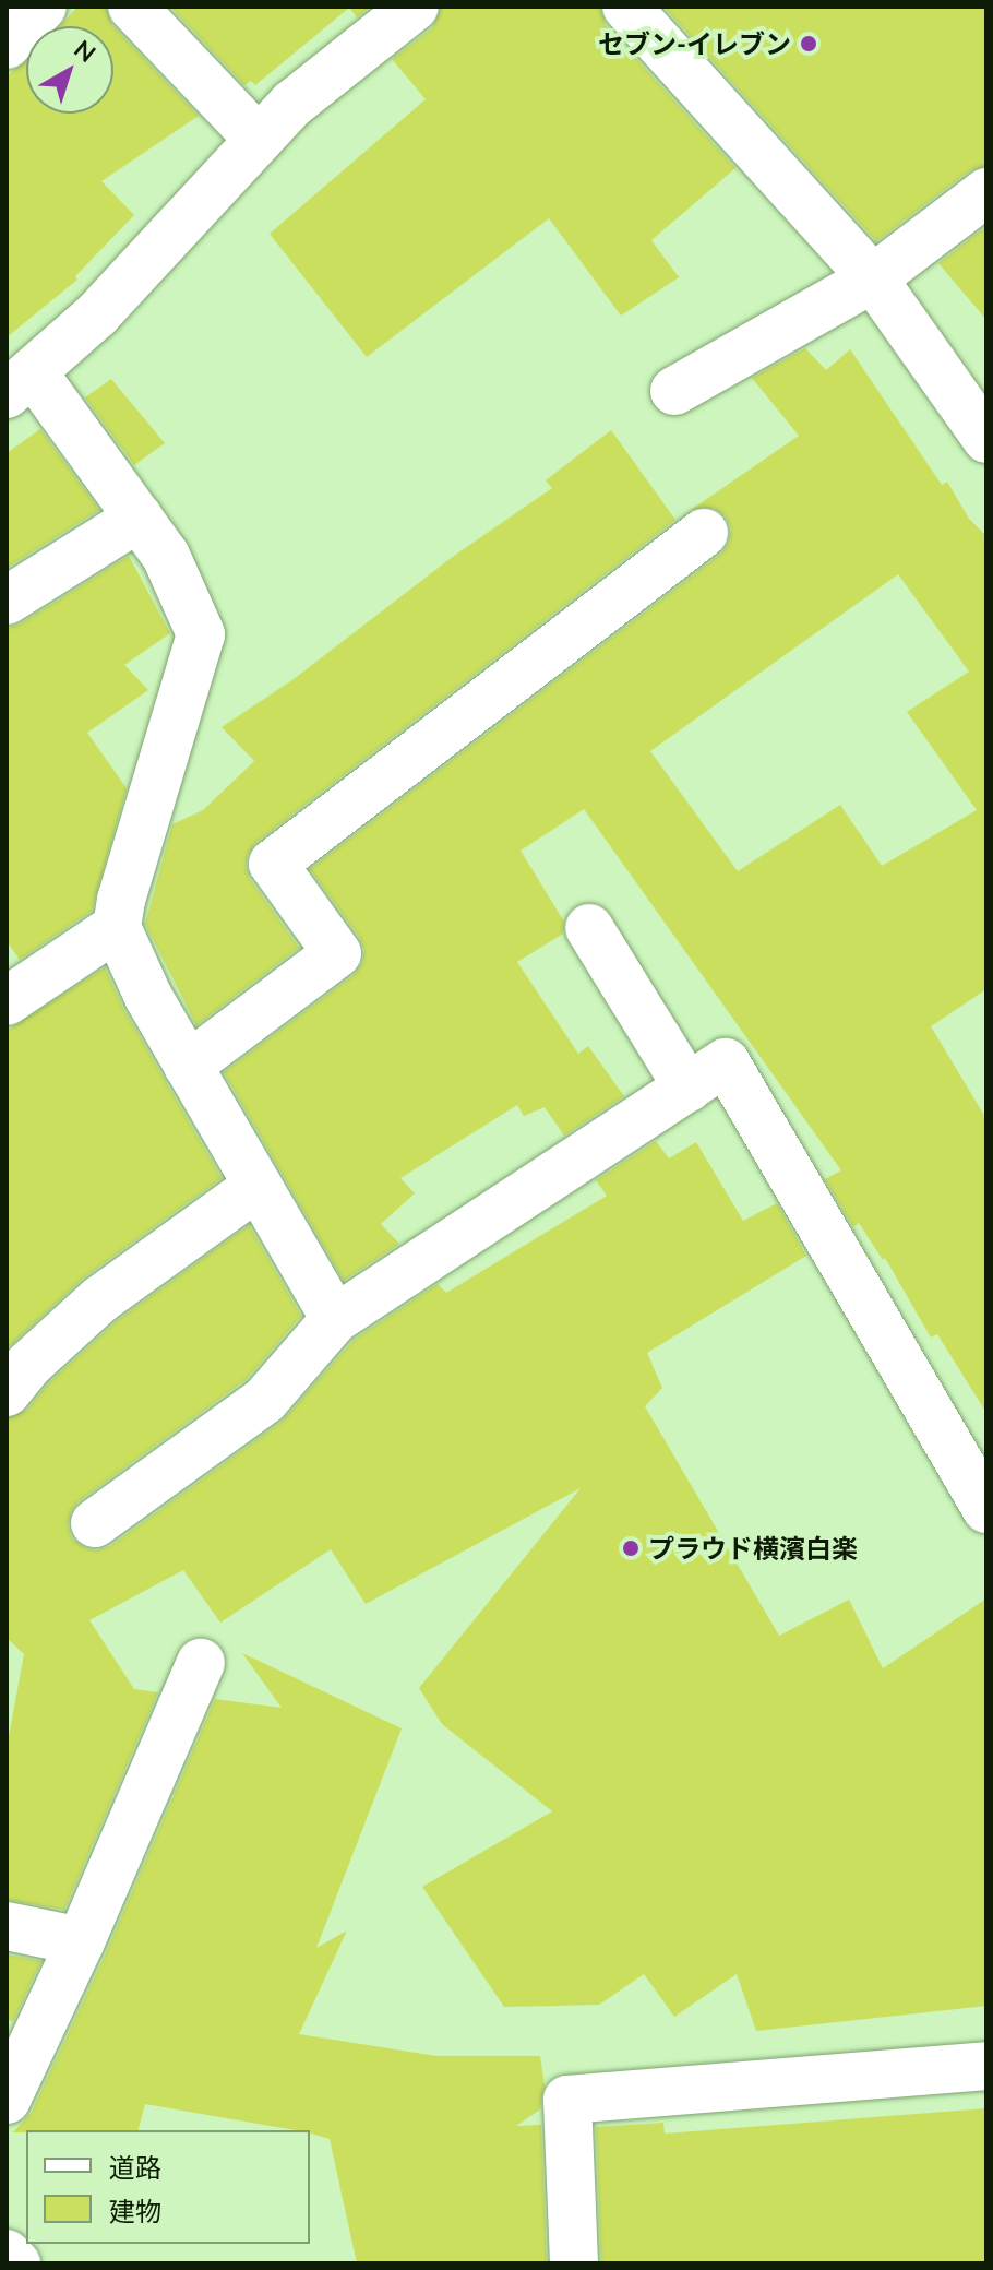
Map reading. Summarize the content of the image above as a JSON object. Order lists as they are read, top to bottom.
{
  "places": ["セブン-イレブン", "プラウド横濱白楽"],
  "legend": ["道路", "建物"],
  "north": "top right"
}
